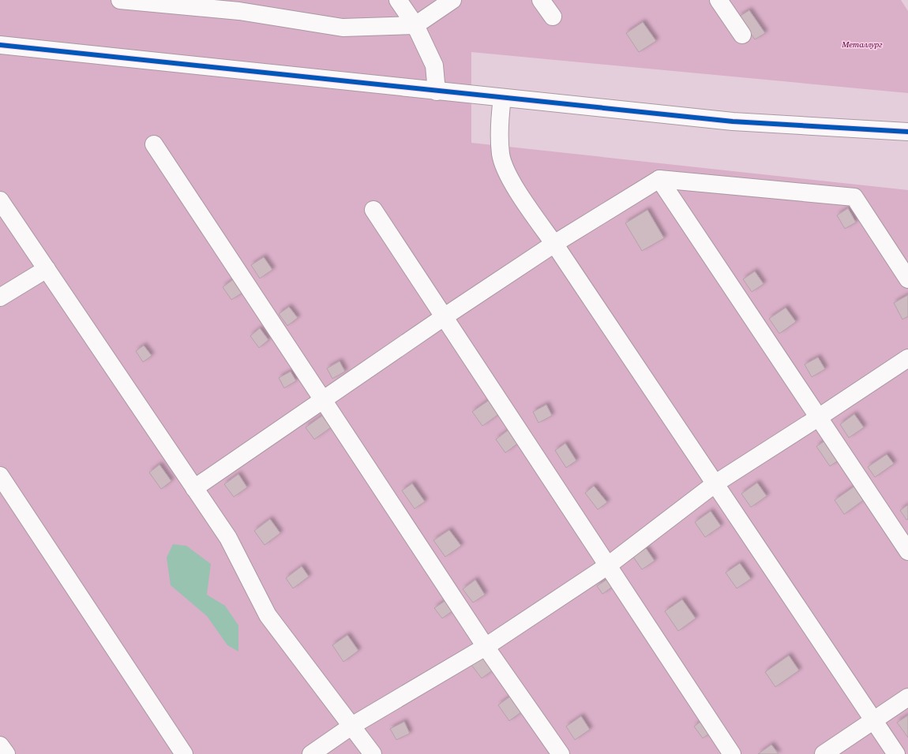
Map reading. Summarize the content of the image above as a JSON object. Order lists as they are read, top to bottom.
{
  "parks": ["Металлург"]
}
